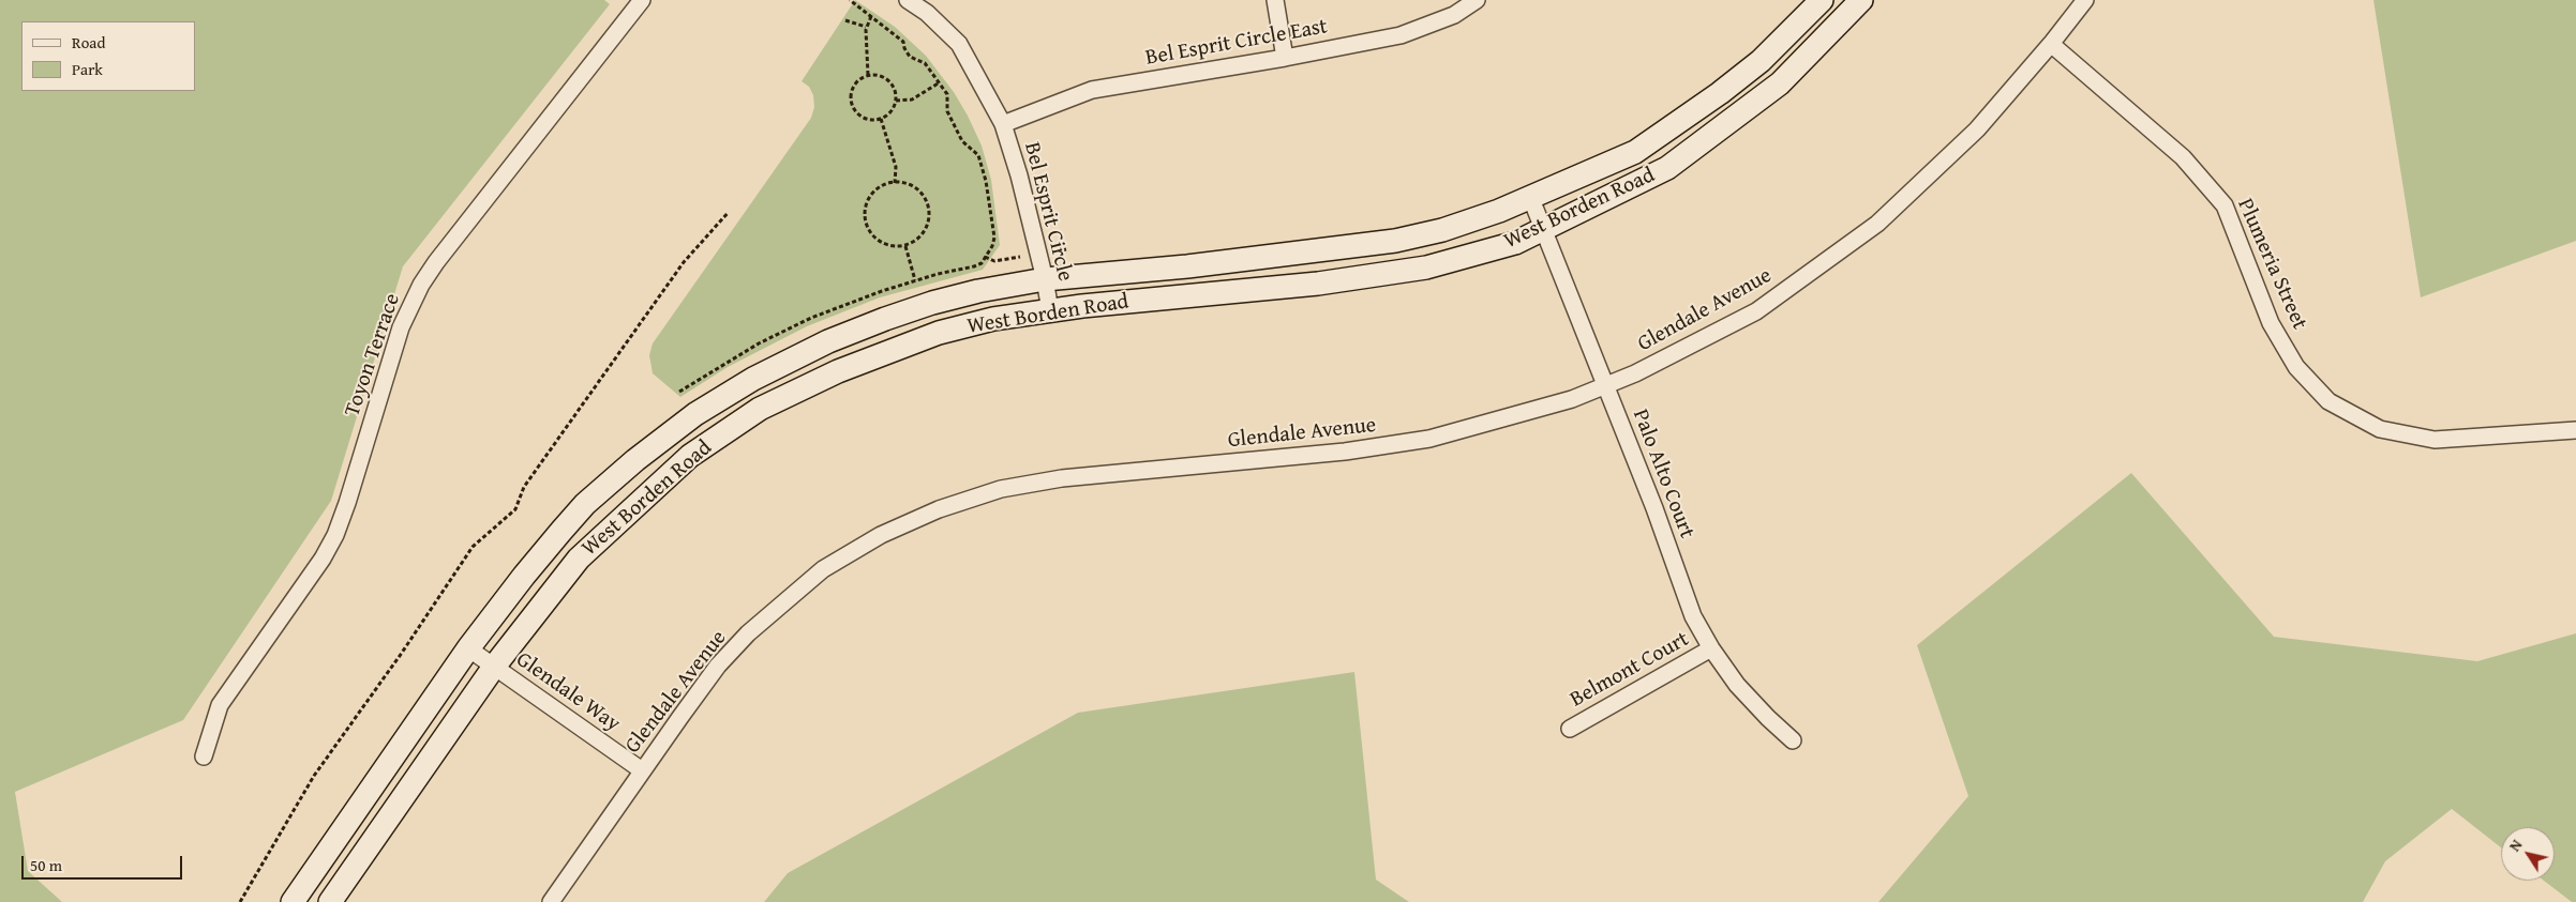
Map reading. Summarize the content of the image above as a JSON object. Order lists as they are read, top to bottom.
{
  "streets": {
    "main road": ["West Borden Road"],
    "street": [
      "Bel Esprit Circle East",
      "Bel Esprit Circle",
      "Plumeria Street",
      "Glendale Avenue",
      "Toyon Terrace",
      "Palo Alto Court",
      "Belmont Court",
      "Glendale Way"
    ]
  },
  "crossings": [
    ["Bel Esprit Circle East", "Bel Esprit Circle"],
    ["West Borden Road", "Bel Esprit Circle"],
    ["West Borden Road", "Palo Alto Court"],
    ["West Borden Road", "Glendale Way"],
    ["Plumeria Street", "Glendale Avenue"],
    ["Glendale Avenue", "Palo Alto Court"],
    ["Glendale Avenue", "Glendale Way"],
    ["Palo Alto Court", "Belmont Court"]
  ],
  "legend": ["Road", "Park"],
  "scale_bar": "50 m",
  "north": "top left"
}
